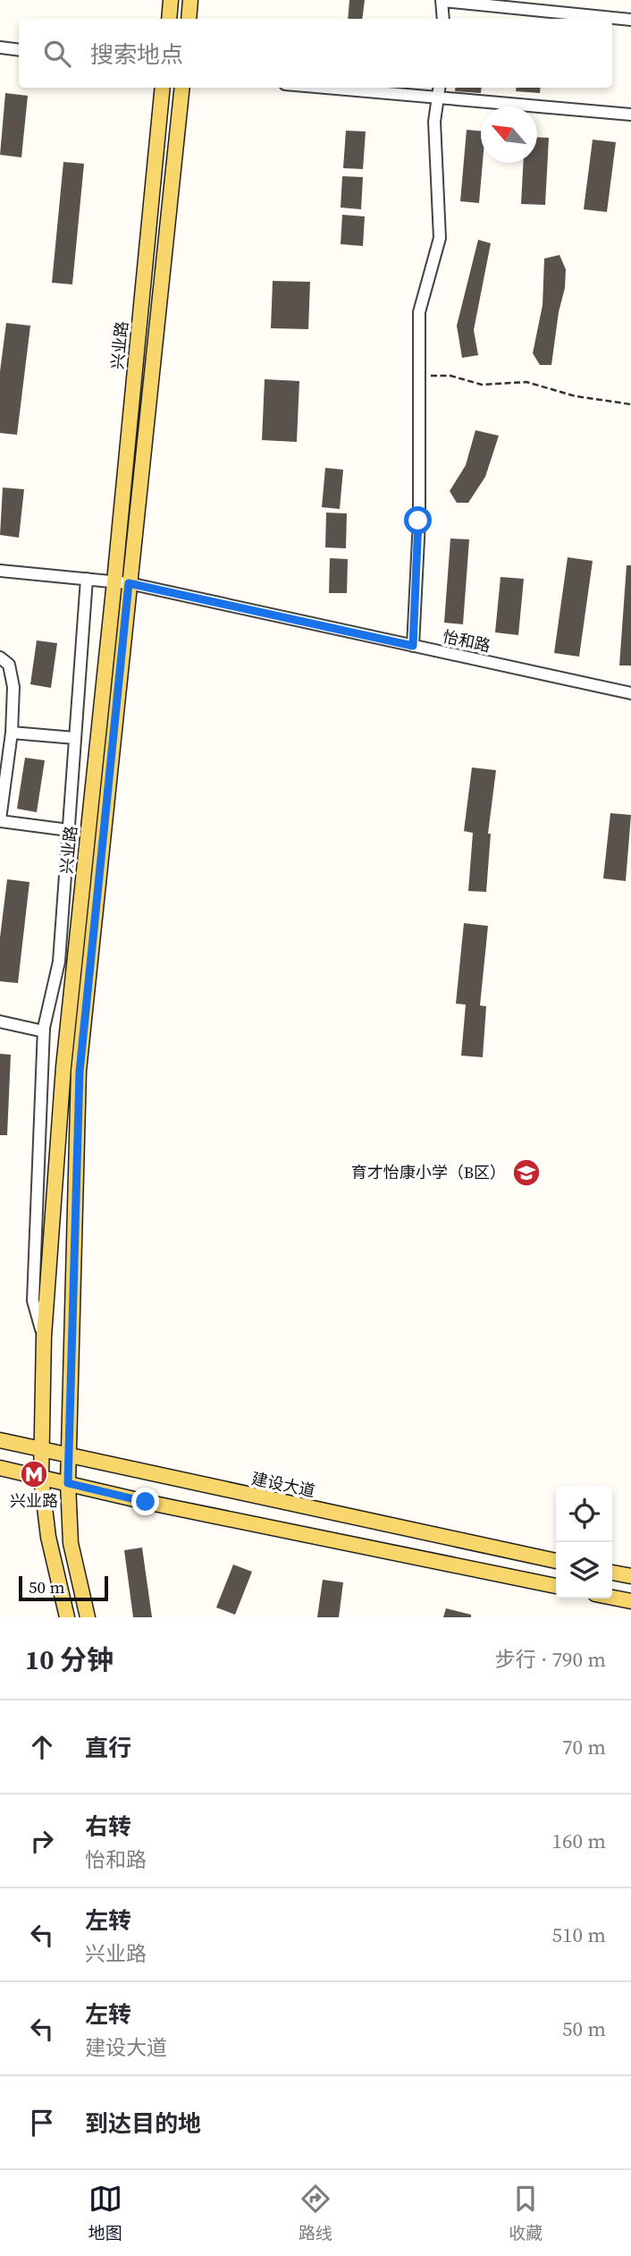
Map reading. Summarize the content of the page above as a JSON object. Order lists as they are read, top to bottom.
{
  "streets": {
    "main road": ["兴业路", "建设大道"],
    "street": ["怡和路"]
  },
  "crossings": [
    ["兴业路", "怡和路"],
    ["兴业路", "建设大道"]
  ],
  "places": {
    "school or university": ["育才怡康小学（B区）"],
    "metro station": ["兴业路"]
  },
  "scale_bar": "50 m",
  "north": "top left",
  "page": {
    "search": "搜索地点",
    "scale": "50 m",
    "heading": ["10 分钟", "步行 · 790 m"],
    "list": [
      ["直行", "70 m"],
      ["右转", "怡和路", "160 m"],
      ["左转", "兴业路", "510 m"],
      ["左转", "建设大道", "50 m"],
      "到达目的地"
    ],
    "nav": ["地图", "路线", "收藏"]
  }
}
